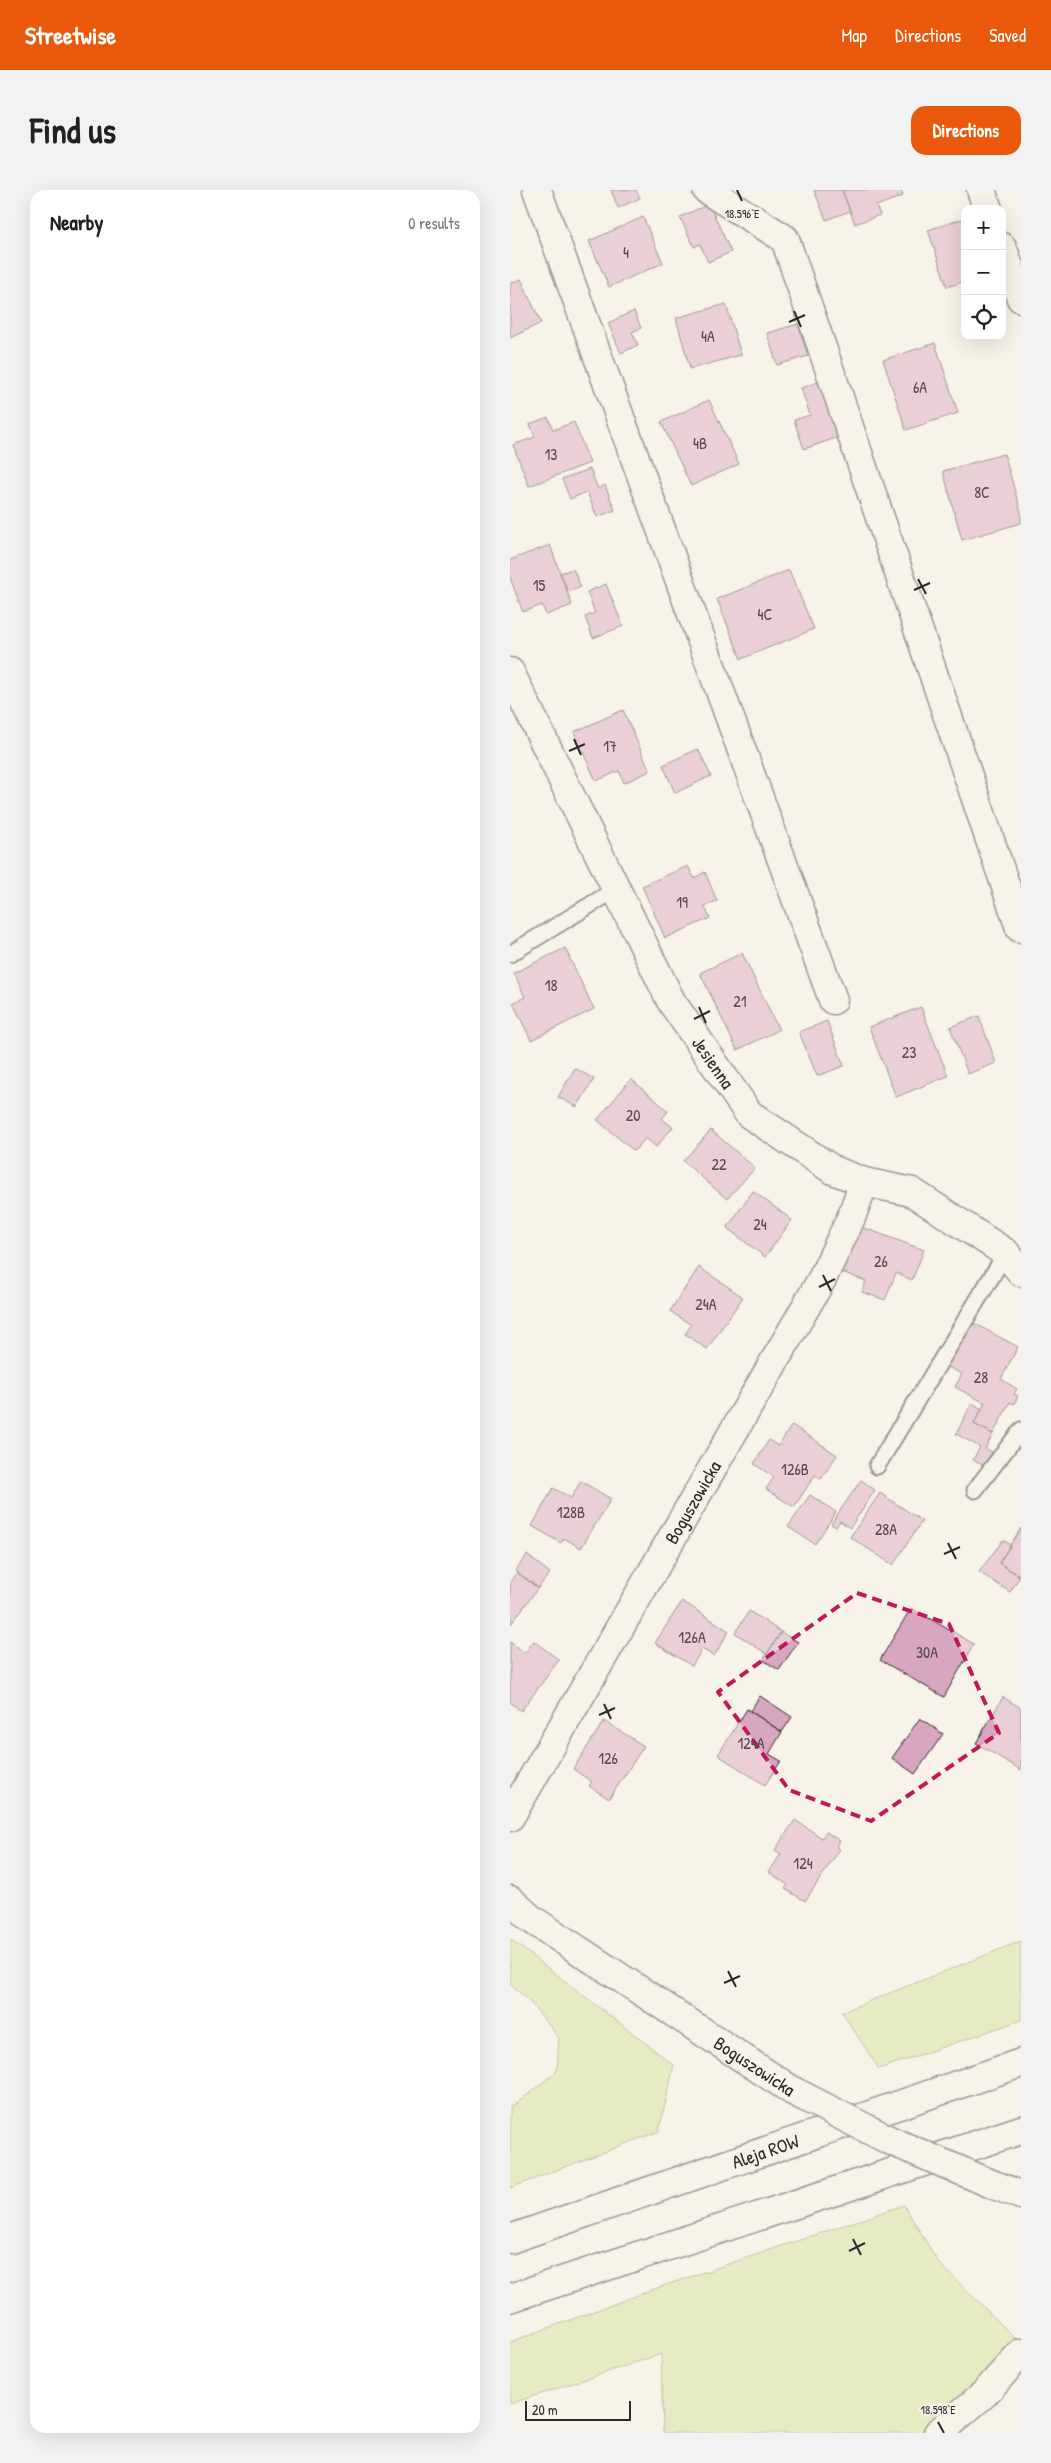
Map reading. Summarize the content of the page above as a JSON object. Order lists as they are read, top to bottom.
{
  "streets": {
    "street": ["Jesienna", "Boguszowicka", "Aleja ROW"]
  },
  "crossings": [
    ["Jesienna", "Boguszowicka"]
  ],
  "house_numbers": [
    "4",
    "4A",
    "6A",
    "4B",
    "13",
    "8C",
    "15",
    "4C",
    "17",
    "19",
    "18",
    "21",
    "23",
    "20",
    "22",
    "24",
    "26",
    "24A",
    "28",
    "126B",
    "128B",
    "28A",
    "126A",
    "30A",
    "124A",
    "126",
    "124"
  ],
  "scale_bar": "20 m",
  "page": {
    "header": "Streetwise",
    "nav": ["Map", "Directions", "Saved"],
    "buttons": "Directions",
    "title": "Find us",
    "heading": ["Nearby", "0 results"],
    "map_buttons": ["+", "−"],
    "scale": "20 m"
  },
  "coordinates": ["18.596°E", "18.598°E"]
}
